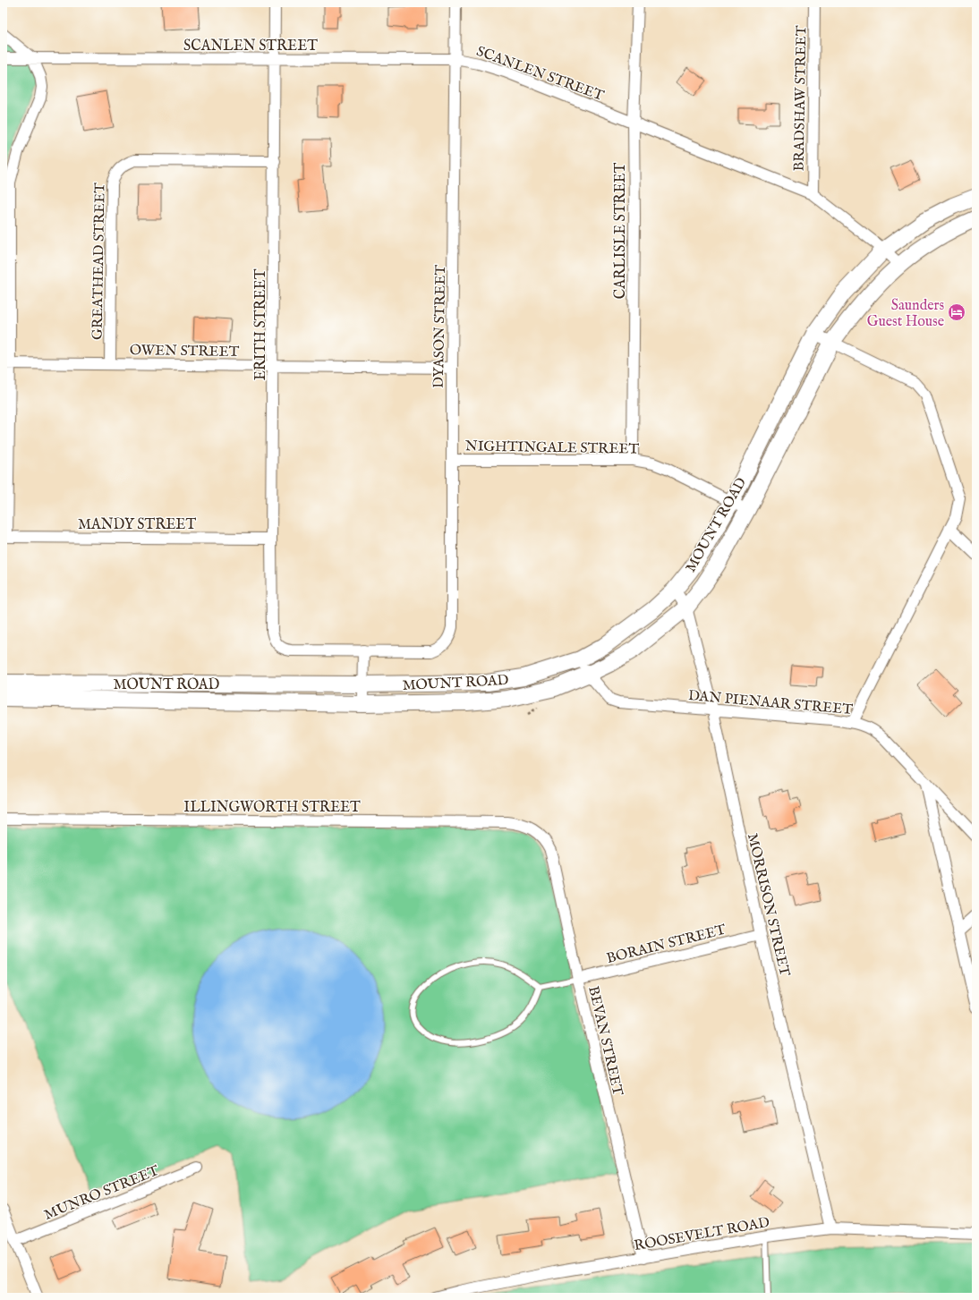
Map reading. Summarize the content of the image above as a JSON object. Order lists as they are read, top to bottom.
{
  "streets": {
    "main road": ["MOUNT ROAD"],
    "street": [
      "SCANLEN STREET",
      "BRADSHAW STREET",
      "CARLISLE STREET",
      "GREATHEAD STREET",
      "ERITH STREET",
      "DYASON STREET",
      "OWEN STREET",
      "NIGHTINGALE STREET",
      "MANDY STREET",
      "DAN PIENAAR STREET",
      "ILLINGWORTH STREET",
      "MORRISON STREET",
      "BORAIN STREET",
      "BEVAN STREET",
      "MUNRO STREET",
      "ROOSEVELT ROAD"
    ]
  },
  "crossings": [
    ["SCANLEN STREET", "BRADSHAW STREET"],
    ["SCANLEN STREET", "CARLISLE STREET"],
    ["SCANLEN STREET", "ERITH STREET"],
    ["SCANLEN STREET", "DYASON STREET"],
    ["SCANLEN STREET", "MOUNT ROAD"],
    ["CARLISLE STREET", "NIGHTINGALE STREET"],
    ["GREATHEAD STREET", "ERITH STREET"],
    ["GREATHEAD STREET", "OWEN STREET"],
    ["ERITH STREET", "DYASON STREET"],
    ["ERITH STREET", "OWEN STREET"],
    ["ERITH STREET", "MANDY STREET"],
    ["DYASON STREET", "OWEN STREET"],
    ["DYASON STREET", "NIGHTINGALE STREET"],
    ["NIGHTINGALE STREET", "MOUNT ROAD"],
    ["MOUNT ROAD", "DAN PIENAAR STREET"],
    ["MOUNT ROAD", "MORRISON STREET"],
    ["DAN PIENAAR STREET", "MORRISON STREET"],
    ["ILLINGWORTH STREET", "BEVAN STREET"],
    ["MORRISON STREET", "BORAIN STREET"],
    ["MORRISON STREET", "ROOSEVELT ROAD"],
    ["BORAIN STREET", "BEVAN STREET"],
    ["BEVAN STREET", "ROOSEVELT ROAD"]
  ],
  "places": {
    "hotel": ["Saunders Guest House"]
  }
}
